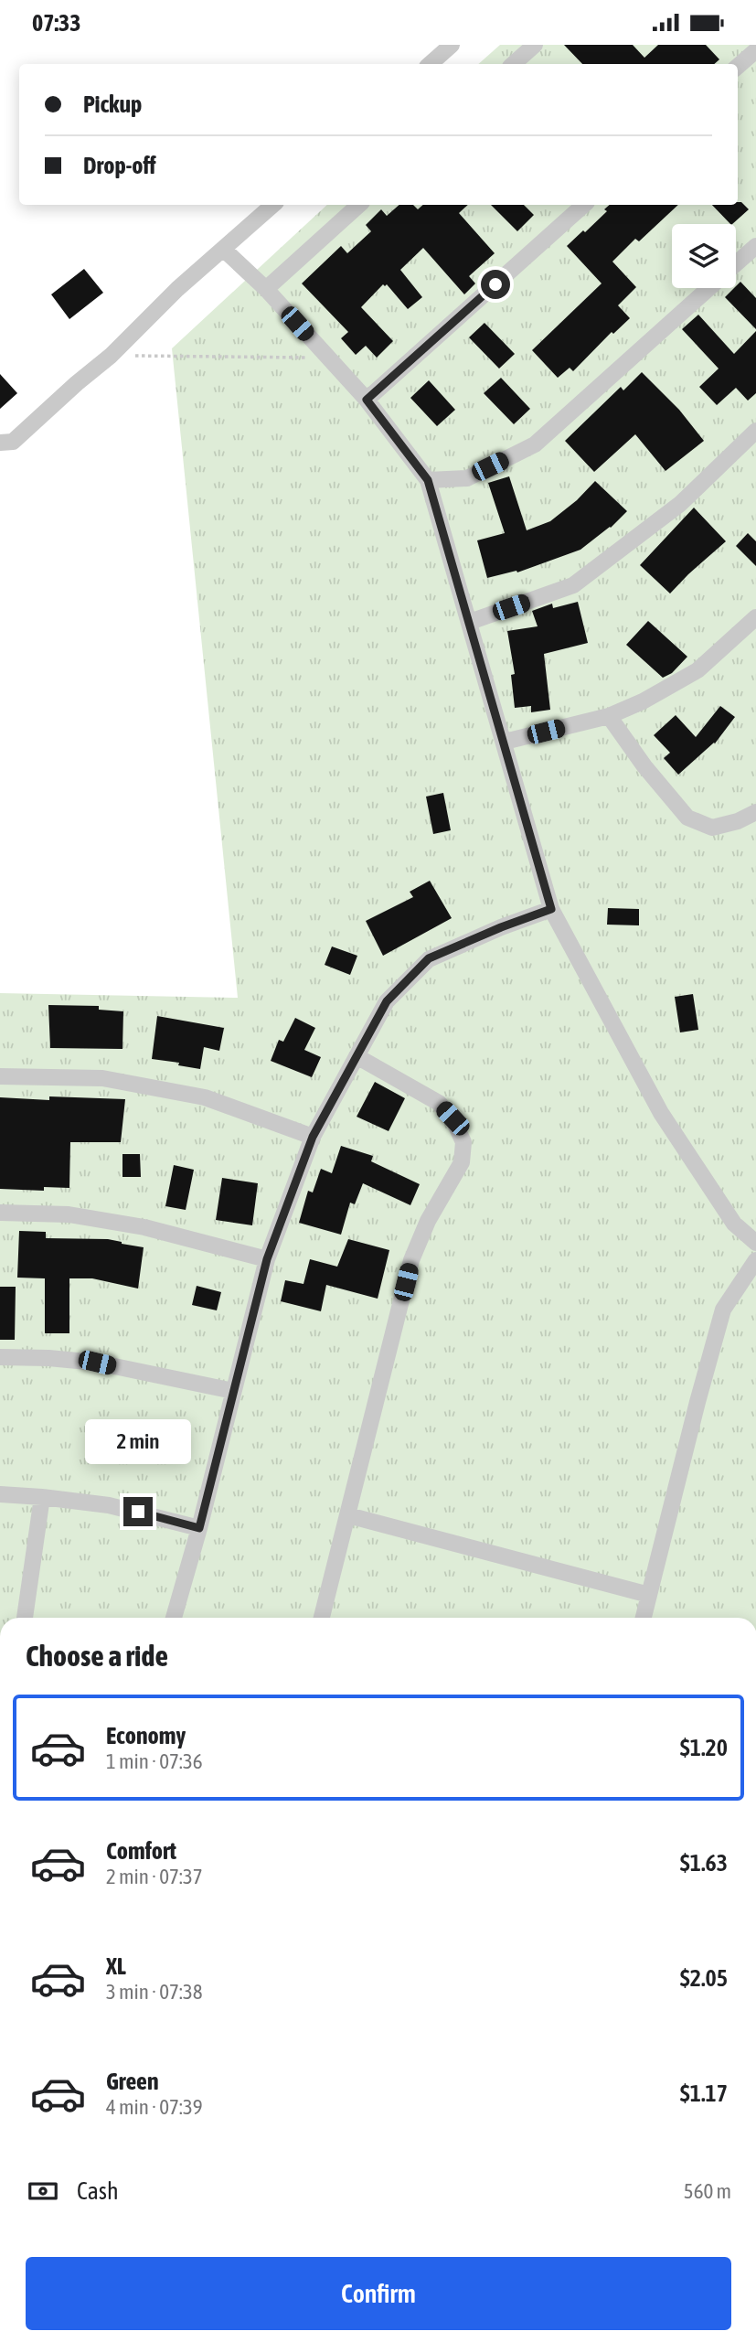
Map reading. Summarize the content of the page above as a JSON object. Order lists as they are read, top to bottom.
{
  "page": {
    "status": "07:33",
    "banner": ["Pickup", "Drop-off"],
    "bubble": "2 min",
    "heading": "Choose a ride",
    "list": [
      {
        "name": "Economy",
        "note": "1 min · 07:36",
        "value": "$1.20"
      },
      {
        "name": "Comfort",
        "note": "2 min · 07:37",
        "value": "$1.63"
      },
      {
        "name": "XL",
        "note": "3 min · 07:38",
        "value": "$2.05"
      },
      {
        "name": "Green",
        "note": "4 min · 07:39",
        "value": "$1.17"
      }
    ],
    "pay": ["Cash", "560 m"],
    "buttons": "Confirm"
  }
}
